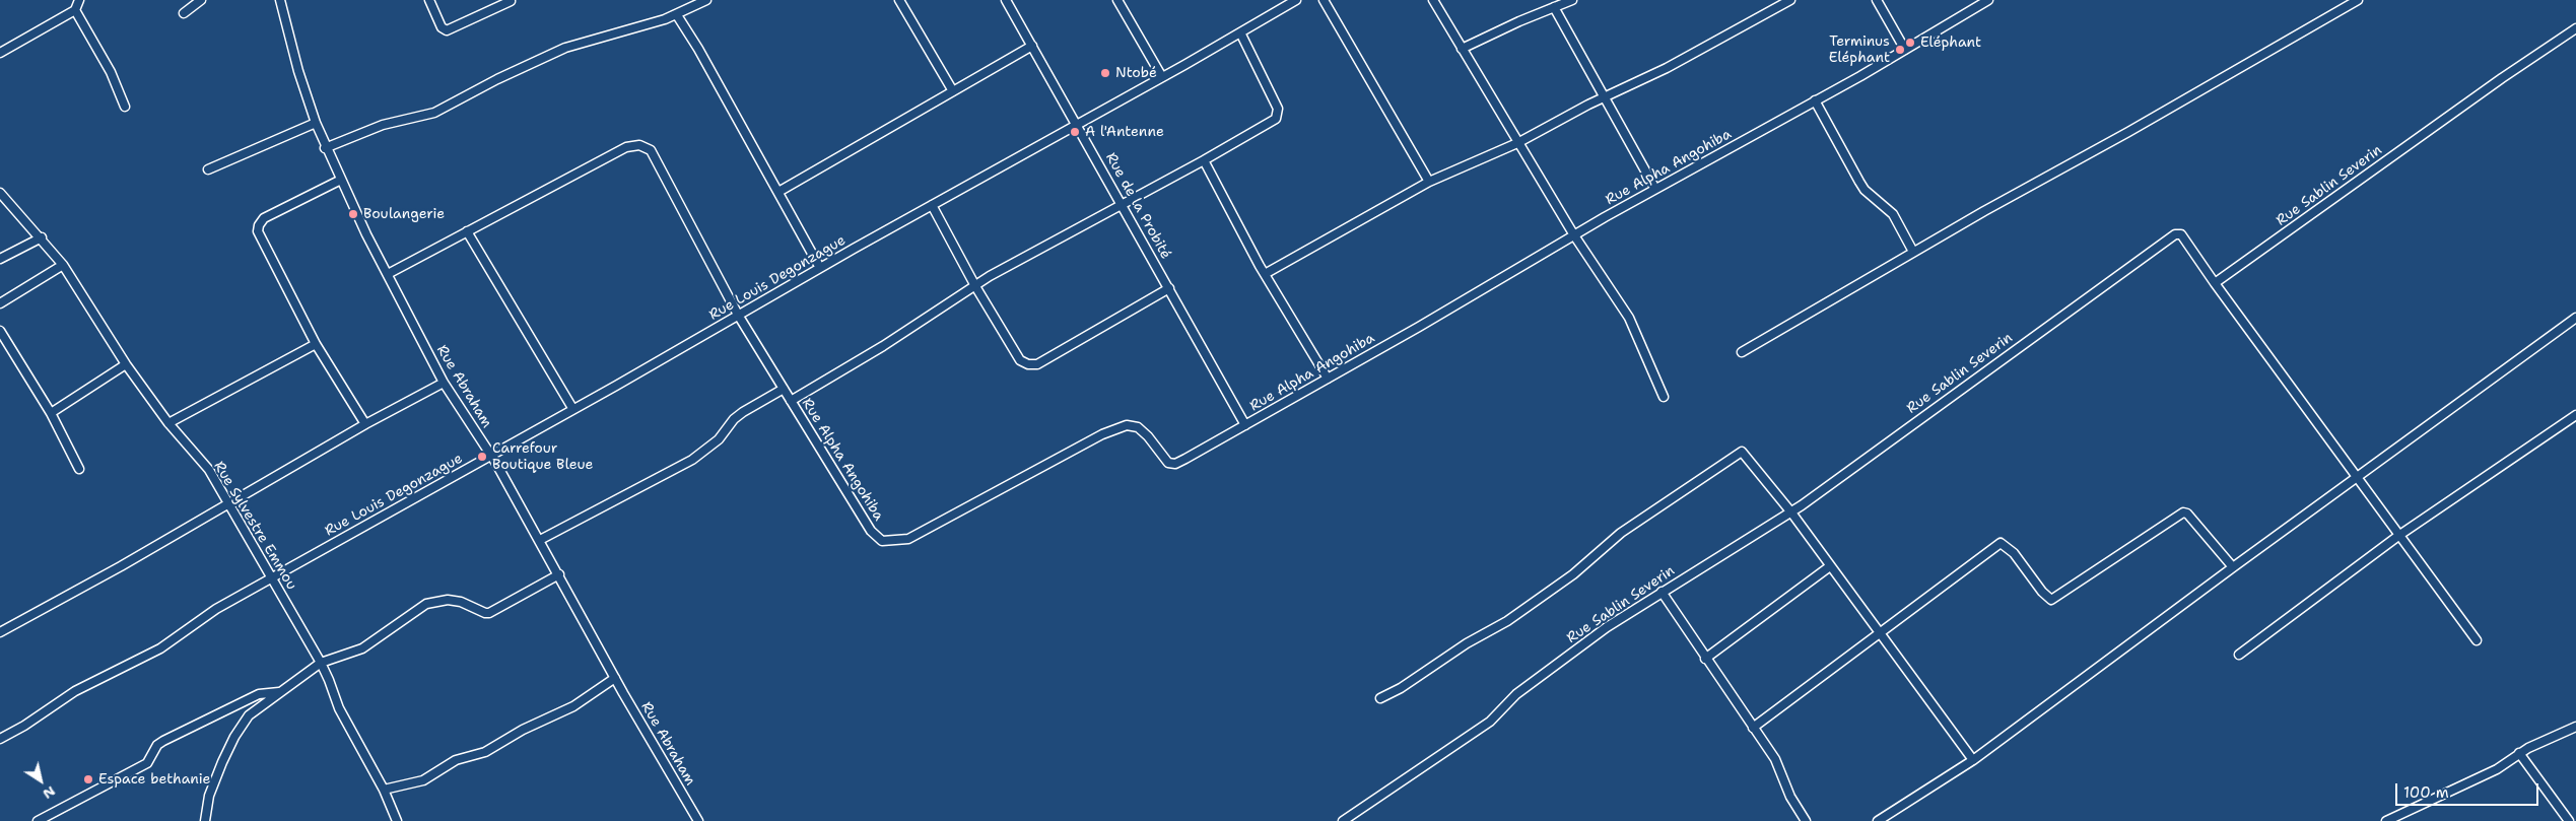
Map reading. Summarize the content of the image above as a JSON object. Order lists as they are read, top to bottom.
{
  "streets": {
    "street": [
      "Rue Alpha Angohiba",
      "Rue Sablin Severin",
      "Rue de la Probité",
      "Rue Louis Degonzague",
      "Rue Abraham",
      "Rue Sylvestre Emmou"
    ]
  },
  "crossings": [
    ["Rue Alpha Angohiba", "Rue de la Probité"],
    ["Rue Alpha Angohiba", "Rue Louis Degonzague"],
    ["Rue Alpha Angohiba", "Rue Abraham"],
    ["Rue de la Probité", "Rue Louis Degonzague"],
    ["Rue Louis Degonzague", "Rue Abraham"],
    ["Rue Louis Degonzague", "Rue Sylvestre Emmou"]
  ],
  "places": [
    "Eléphant",
    "Terminus Eléphant",
    "Ntobé",
    "A l'Antenne",
    "Boulangerie",
    "Carrefour Boutique Bleue",
    "Espace bethanie"
  ],
  "scale_bar": "100 m",
  "north": "bottom right"
}
